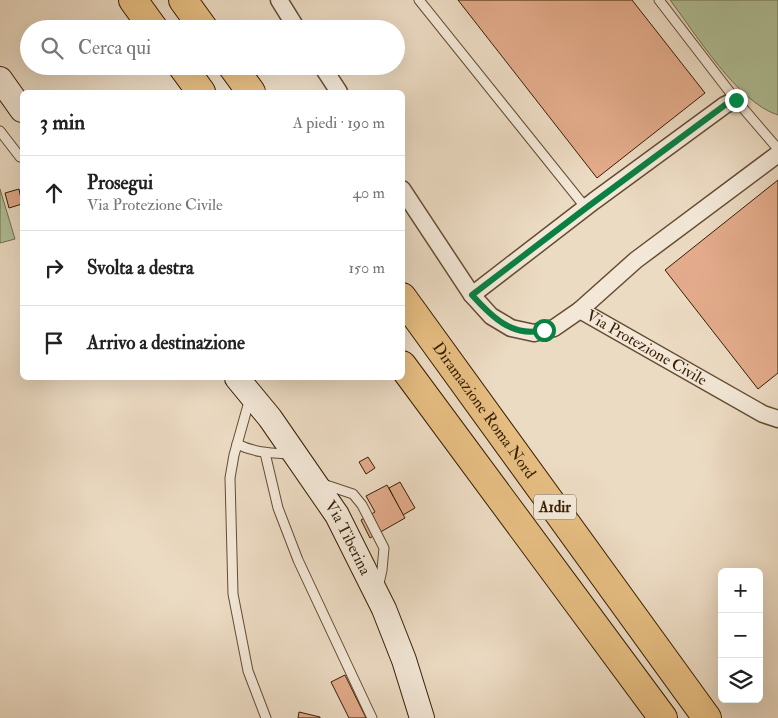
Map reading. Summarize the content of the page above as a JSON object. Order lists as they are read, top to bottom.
{
  "streets": {
    "highway": ["Diramazione Roma Nord", "A1dir"],
    "main road": ["Via Tiberina"],
    "street": ["Via Protezione Civile"]
  },
  "page": {
    "search": "Cerca qui",
    "heading": ["3 min", "A piedi · 190 m"],
    "list": [
      ["Prosegui", "Via Protezione Civile", "40 m"],
      ["Svolta a destra", "150 m"],
      "Arrivo a destinazione"
    ],
    "map_buttons": ["+", "−"]
  }
}
